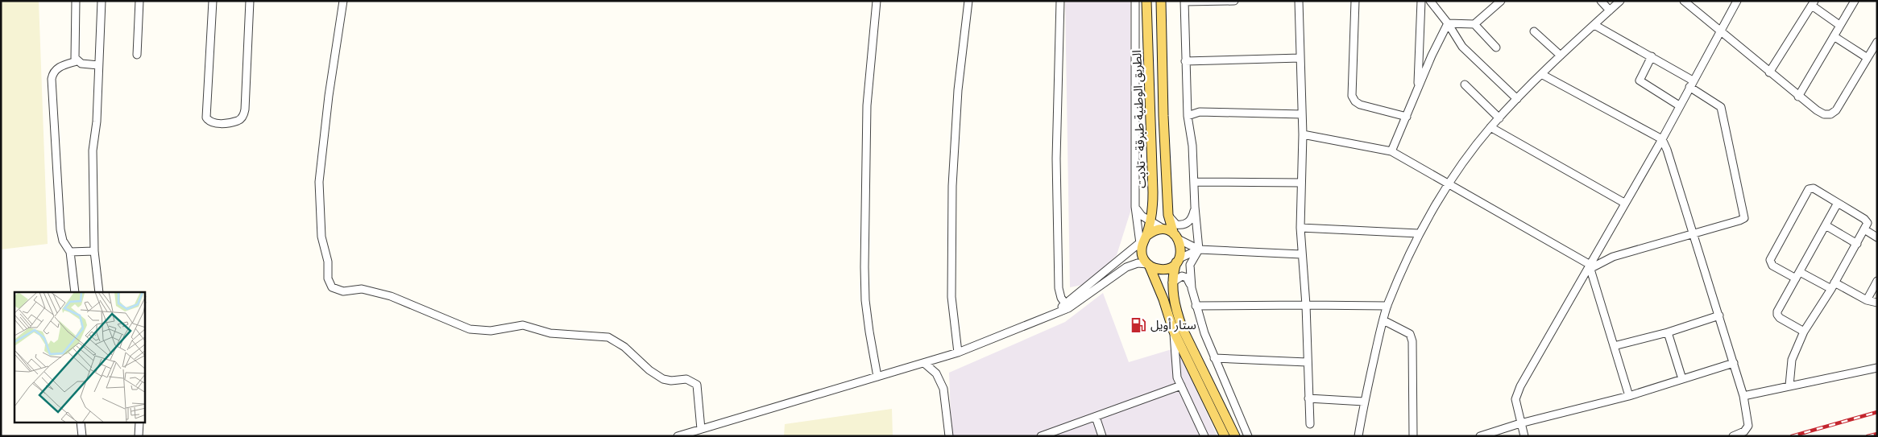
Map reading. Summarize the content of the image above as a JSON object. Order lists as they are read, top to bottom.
{
  "streets": {
    "main road": ["الطريق الوطنية طبرقة - تلابت"]
  },
  "places": {
    "fuel station": ["ستار أويل"]
  }
}
